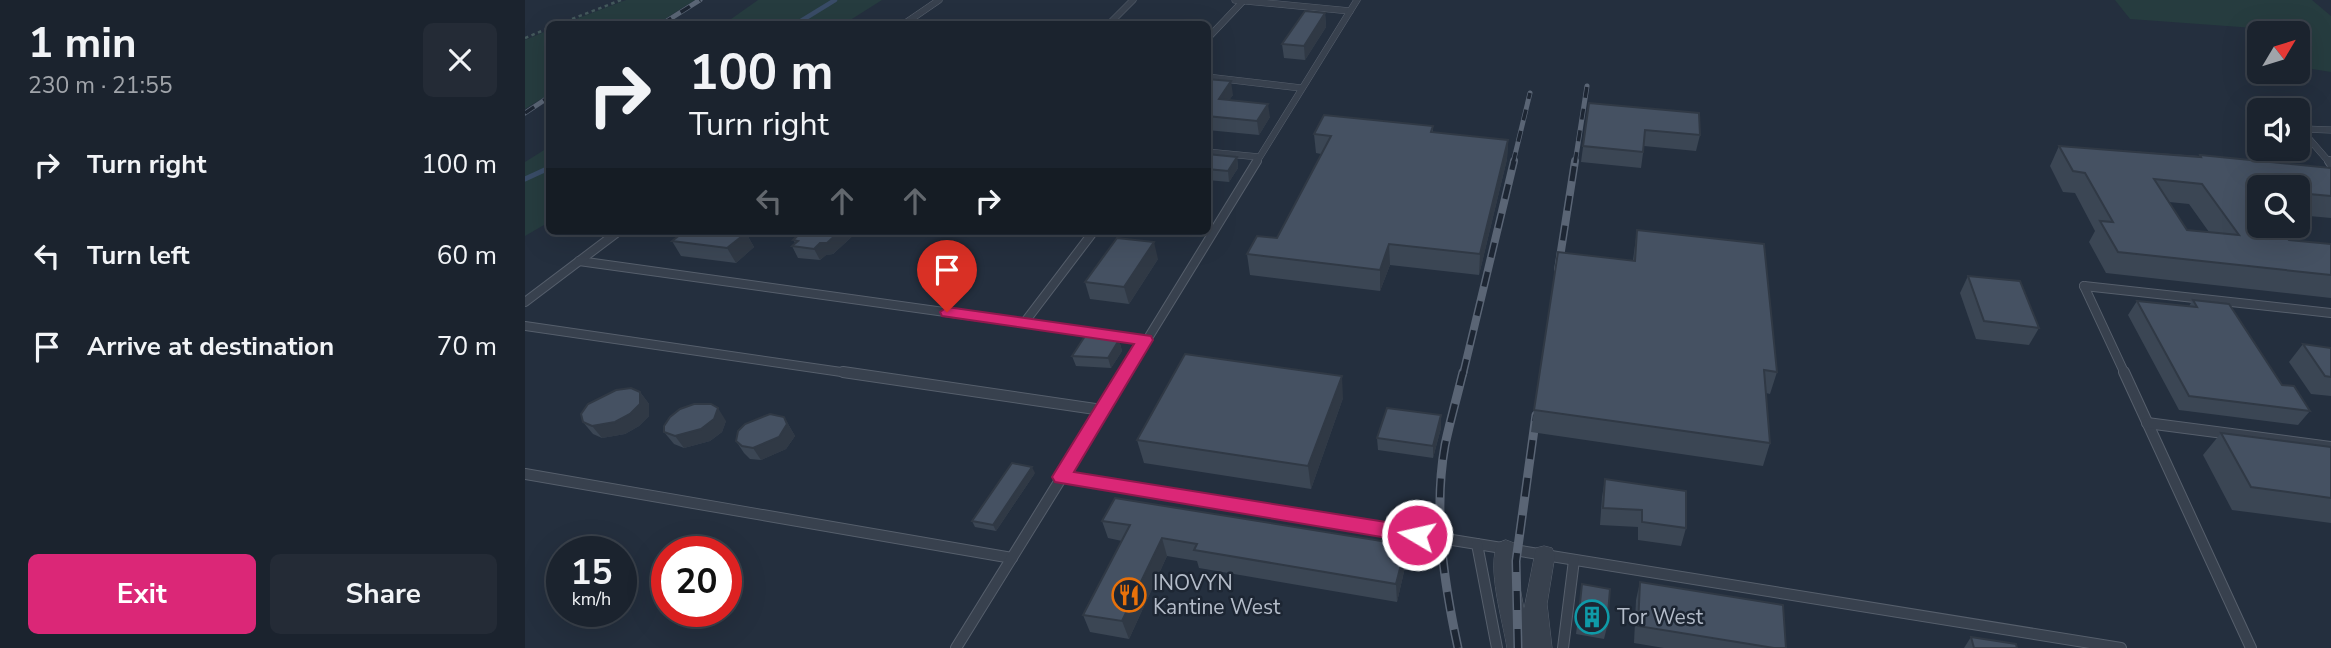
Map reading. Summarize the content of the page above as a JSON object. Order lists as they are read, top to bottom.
{
  "places": {
    "restaurant": ["INOVYN Kantine West"],
    "building": ["Tor West"]
  },
  "north": "top right",
  "page": {
    "heading": ["1 min", "230 m · 21:55"],
    "turn": ["100 m", "Turn right"],
    "list": [
      {
        "name": "Turn right",
        "value": "100 m"
      },
      {
        "name": "Turn left",
        "value": "60 m"
      },
      {
        "name": "Arrive at destination",
        "value": "70 m"
      }
    ],
    "speed": "15 km/h",
    "limit": "20",
    "buttons": ["Exit", "Share"]
  }
}
